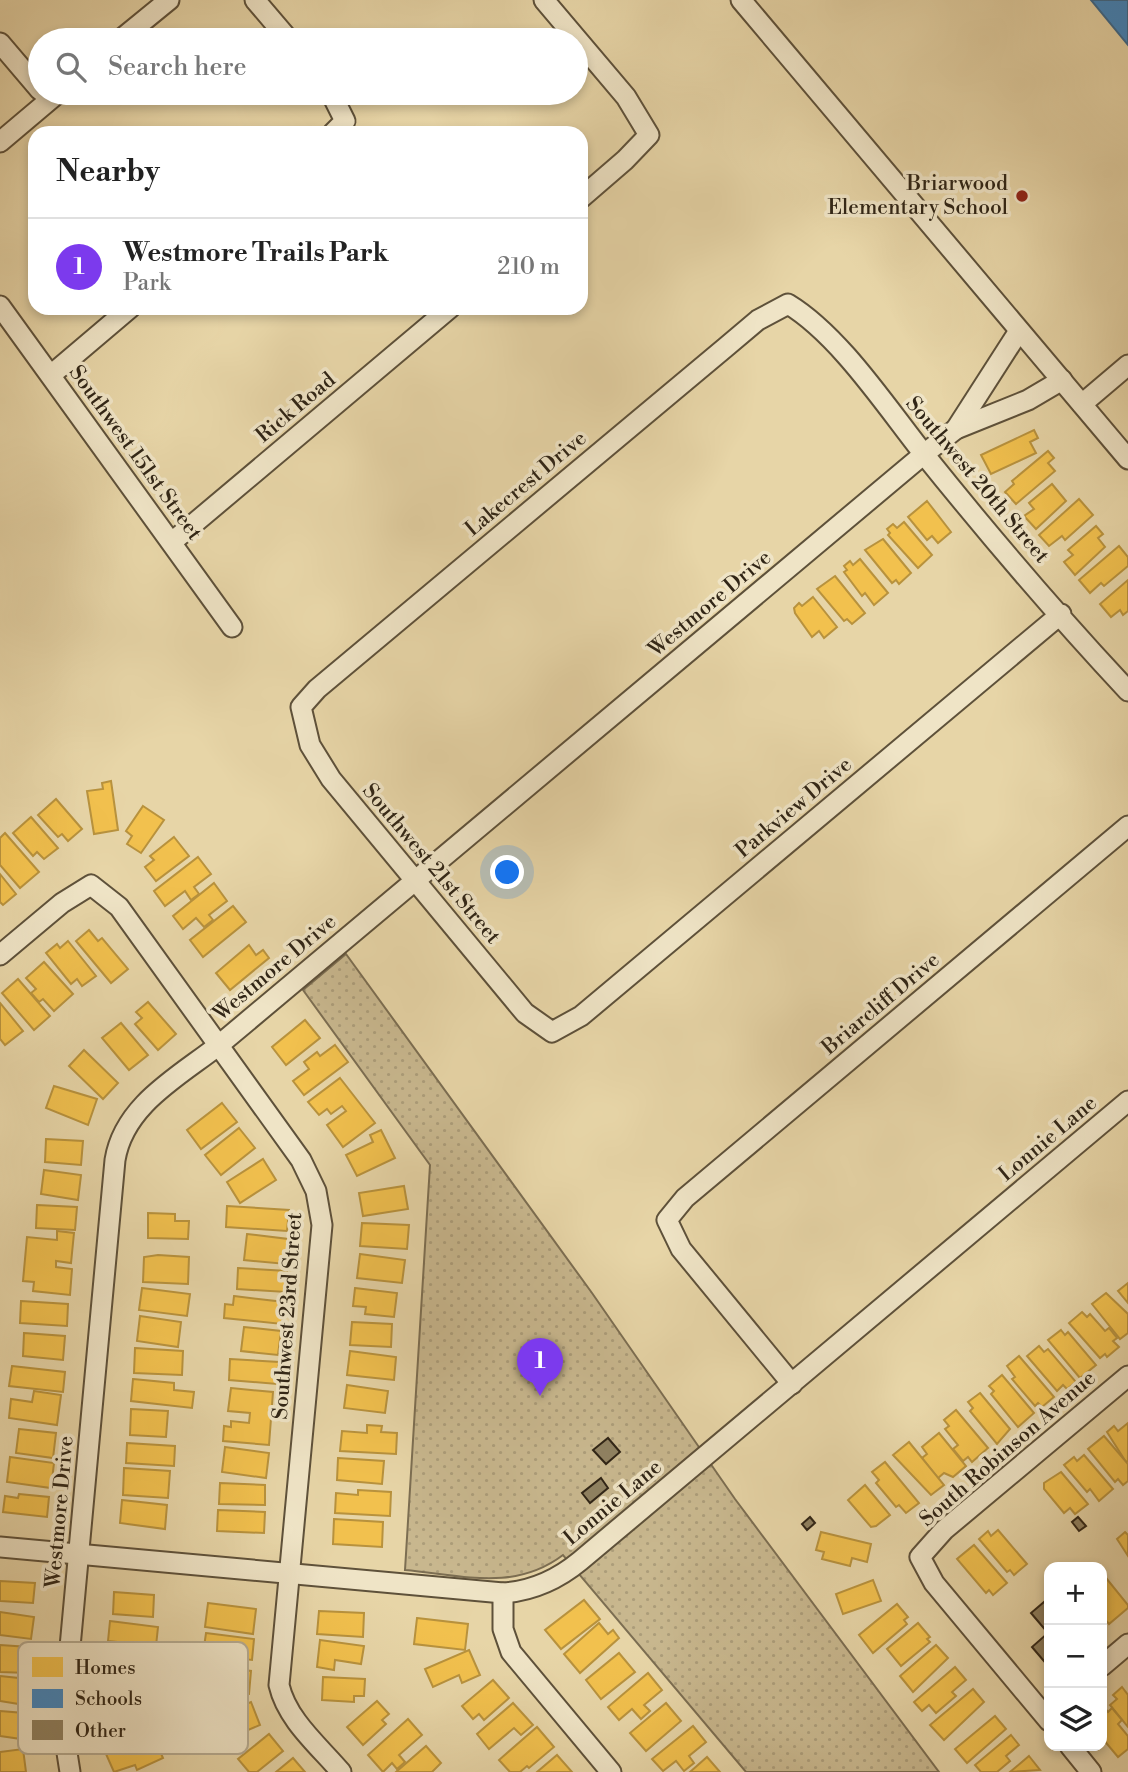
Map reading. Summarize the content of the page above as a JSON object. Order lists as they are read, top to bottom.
{
  "streets": {
    "street": [
      "Rick Road",
      "Southwest 151st Street",
      "Southwest 20th Street",
      "Lakecrest Drive",
      "Westmore Drive",
      "Parkview Drive",
      "Southwest 21st Street",
      "Briarcliff Drive",
      "Lonnie Lane",
      "Southwest 23rd Street",
      "South Robinson Avenue"
    ]
  },
  "crossings": [
    ["Rick Road", "Southwest 151st Street"],
    ["Southwest 20th Street", "Lakecrest Drive"],
    ["Southwest 20th Street", "Westmore Drive"],
    ["Southwest 20th Street", "Parkview Drive"],
    ["Lakecrest Drive", "Southwest 21st Street"],
    ["Westmore Drive", "Southwest 21st Street"],
    ["Westmore Drive", "Lonnie Lane"],
    ["Westmore Drive", "Southwest 23rd Street"],
    ["Parkview Drive", "Southwest 21st Street"],
    ["Briarcliff Drive", "Lonnie Lane"],
    ["Lonnie Lane", "Southwest 23rd Street"]
  ],
  "places": ["Briarwood Elementary School"],
  "legend": ["Homes", "Schools", "Other"],
  "page": {
    "search": "Search here",
    "heading": "Nearby",
    "list": [
      {
        "mark": "1",
        "name": "Westmore Trails Park",
        "note": "Park",
        "value": "210 m"
      }
    ],
    "pins": "1",
    "map_buttons": ["+", "−"]
  }
}
